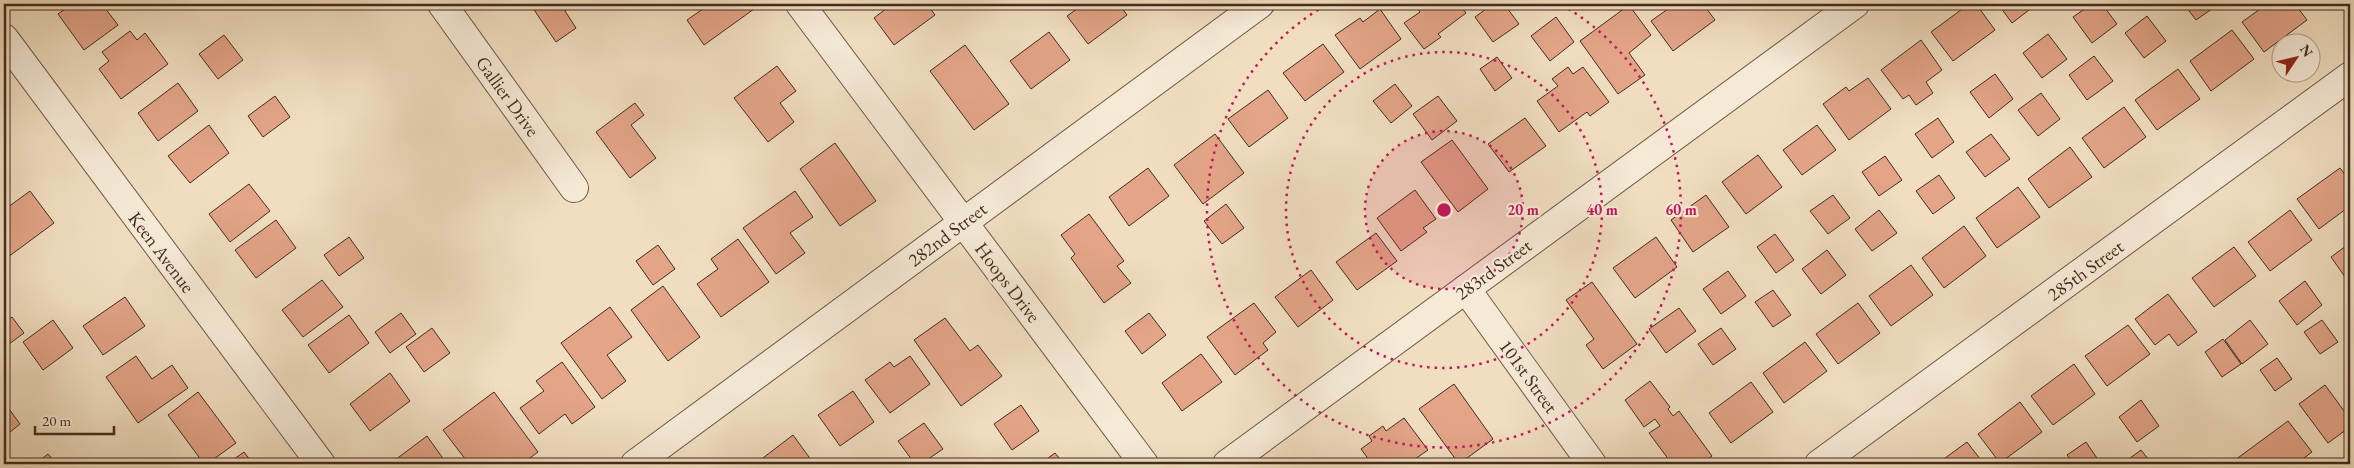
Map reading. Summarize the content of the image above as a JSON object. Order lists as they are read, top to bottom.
{
  "streets": {
    "street": [
      "Gallier Drive",
      "282nd Street",
      "Keen Avenue",
      "283rd Street",
      "285th Street",
      "Hoops Drive",
      "101st Street"
    ]
  },
  "crossings": [
    ["282nd Street", "Hoops Drive"],
    ["283rd Street", "101st Street"]
  ],
  "scale_bar": "20 m",
  "north": "top right",
  "rings": ["20 m", "40 m", "60 m"]
}
